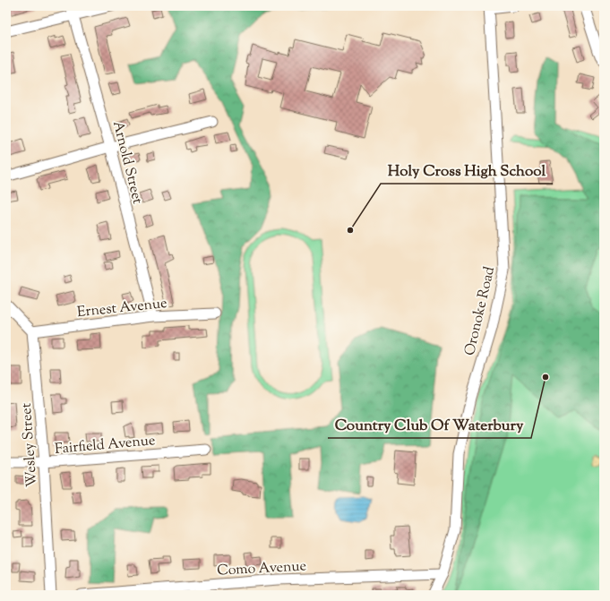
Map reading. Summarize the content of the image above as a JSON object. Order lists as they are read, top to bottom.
{
  "streets": {
    "street": [
      "Arnold Street",
      "Ernest Avenue",
      "Oronoke Road",
      "Fairfield Avenue",
      "Wesley Street",
      "Como Avenue"
    ]
  },
  "crossings": [
    ["Arnold Street", "Ernest Avenue"],
    ["Ernest Avenue", "Wesley Street"],
    ["Oronoke Road", "Como Avenue"],
    ["Fairfield Avenue", "Wesley Street"]
  ],
  "places": ["Holy Cross High School", "Country Club Of Waterbury"]
}
